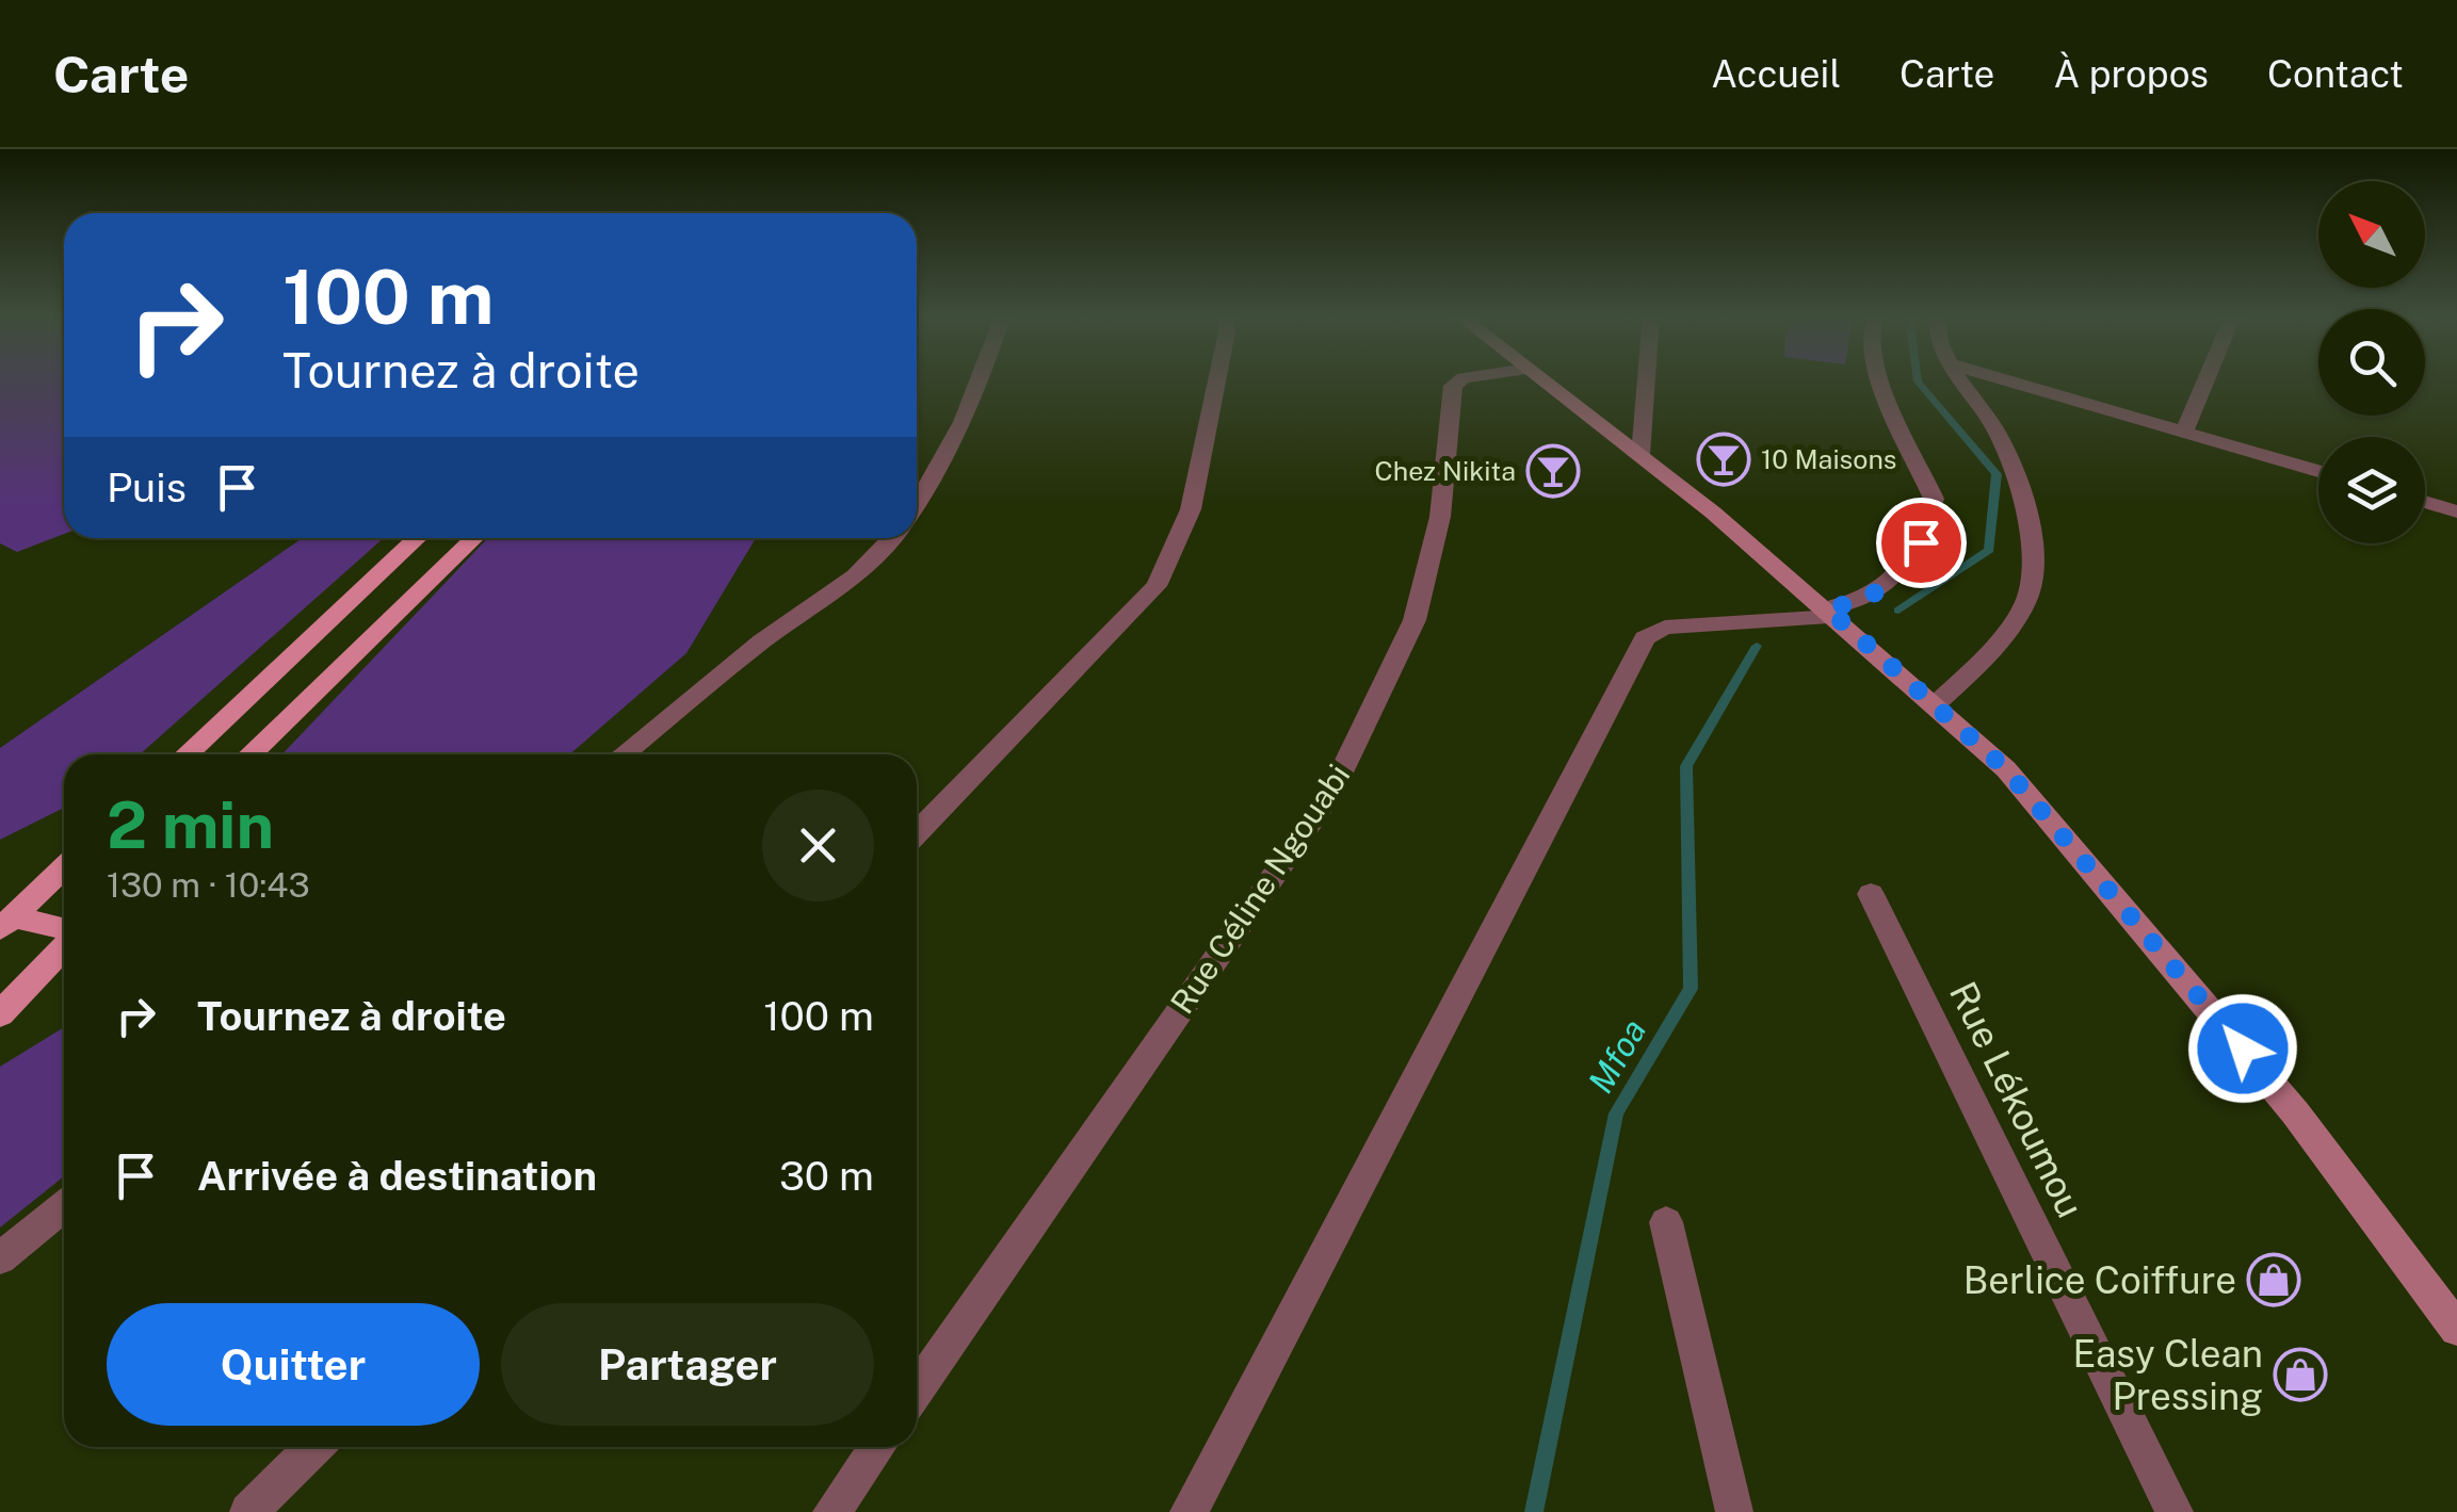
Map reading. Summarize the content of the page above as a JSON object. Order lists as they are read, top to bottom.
{
  "streets": {
    "street": ["Rue Céline Ngouabi", "Rue Lékoumou"]
  },
  "water": ["Mfoa"],
  "places": {
    "bar": ["10 Maisons", "Chez Nikita"],
    "shop": ["Berlice Coiffure", "Easy Clean Pressing"]
  },
  "north": "top left",
  "page": {
    "header": "Carte",
    "nav": [
      "Accueil",
      "Carte",
      "À propos",
      "Contact"
    ],
    "turn": ["100 m", "Tournez à droite"],
    "then": "Puis",
    "heading": ["2 min", "130 m · 10:43"],
    "list": [
      {
        "name": "Tournez à droite",
        "value": "100 m"
      },
      {
        "name": "Arrivée à destination",
        "value": "30 m"
      }
    ],
    "buttons": ["Quitter", "Partager"]
  }
}
